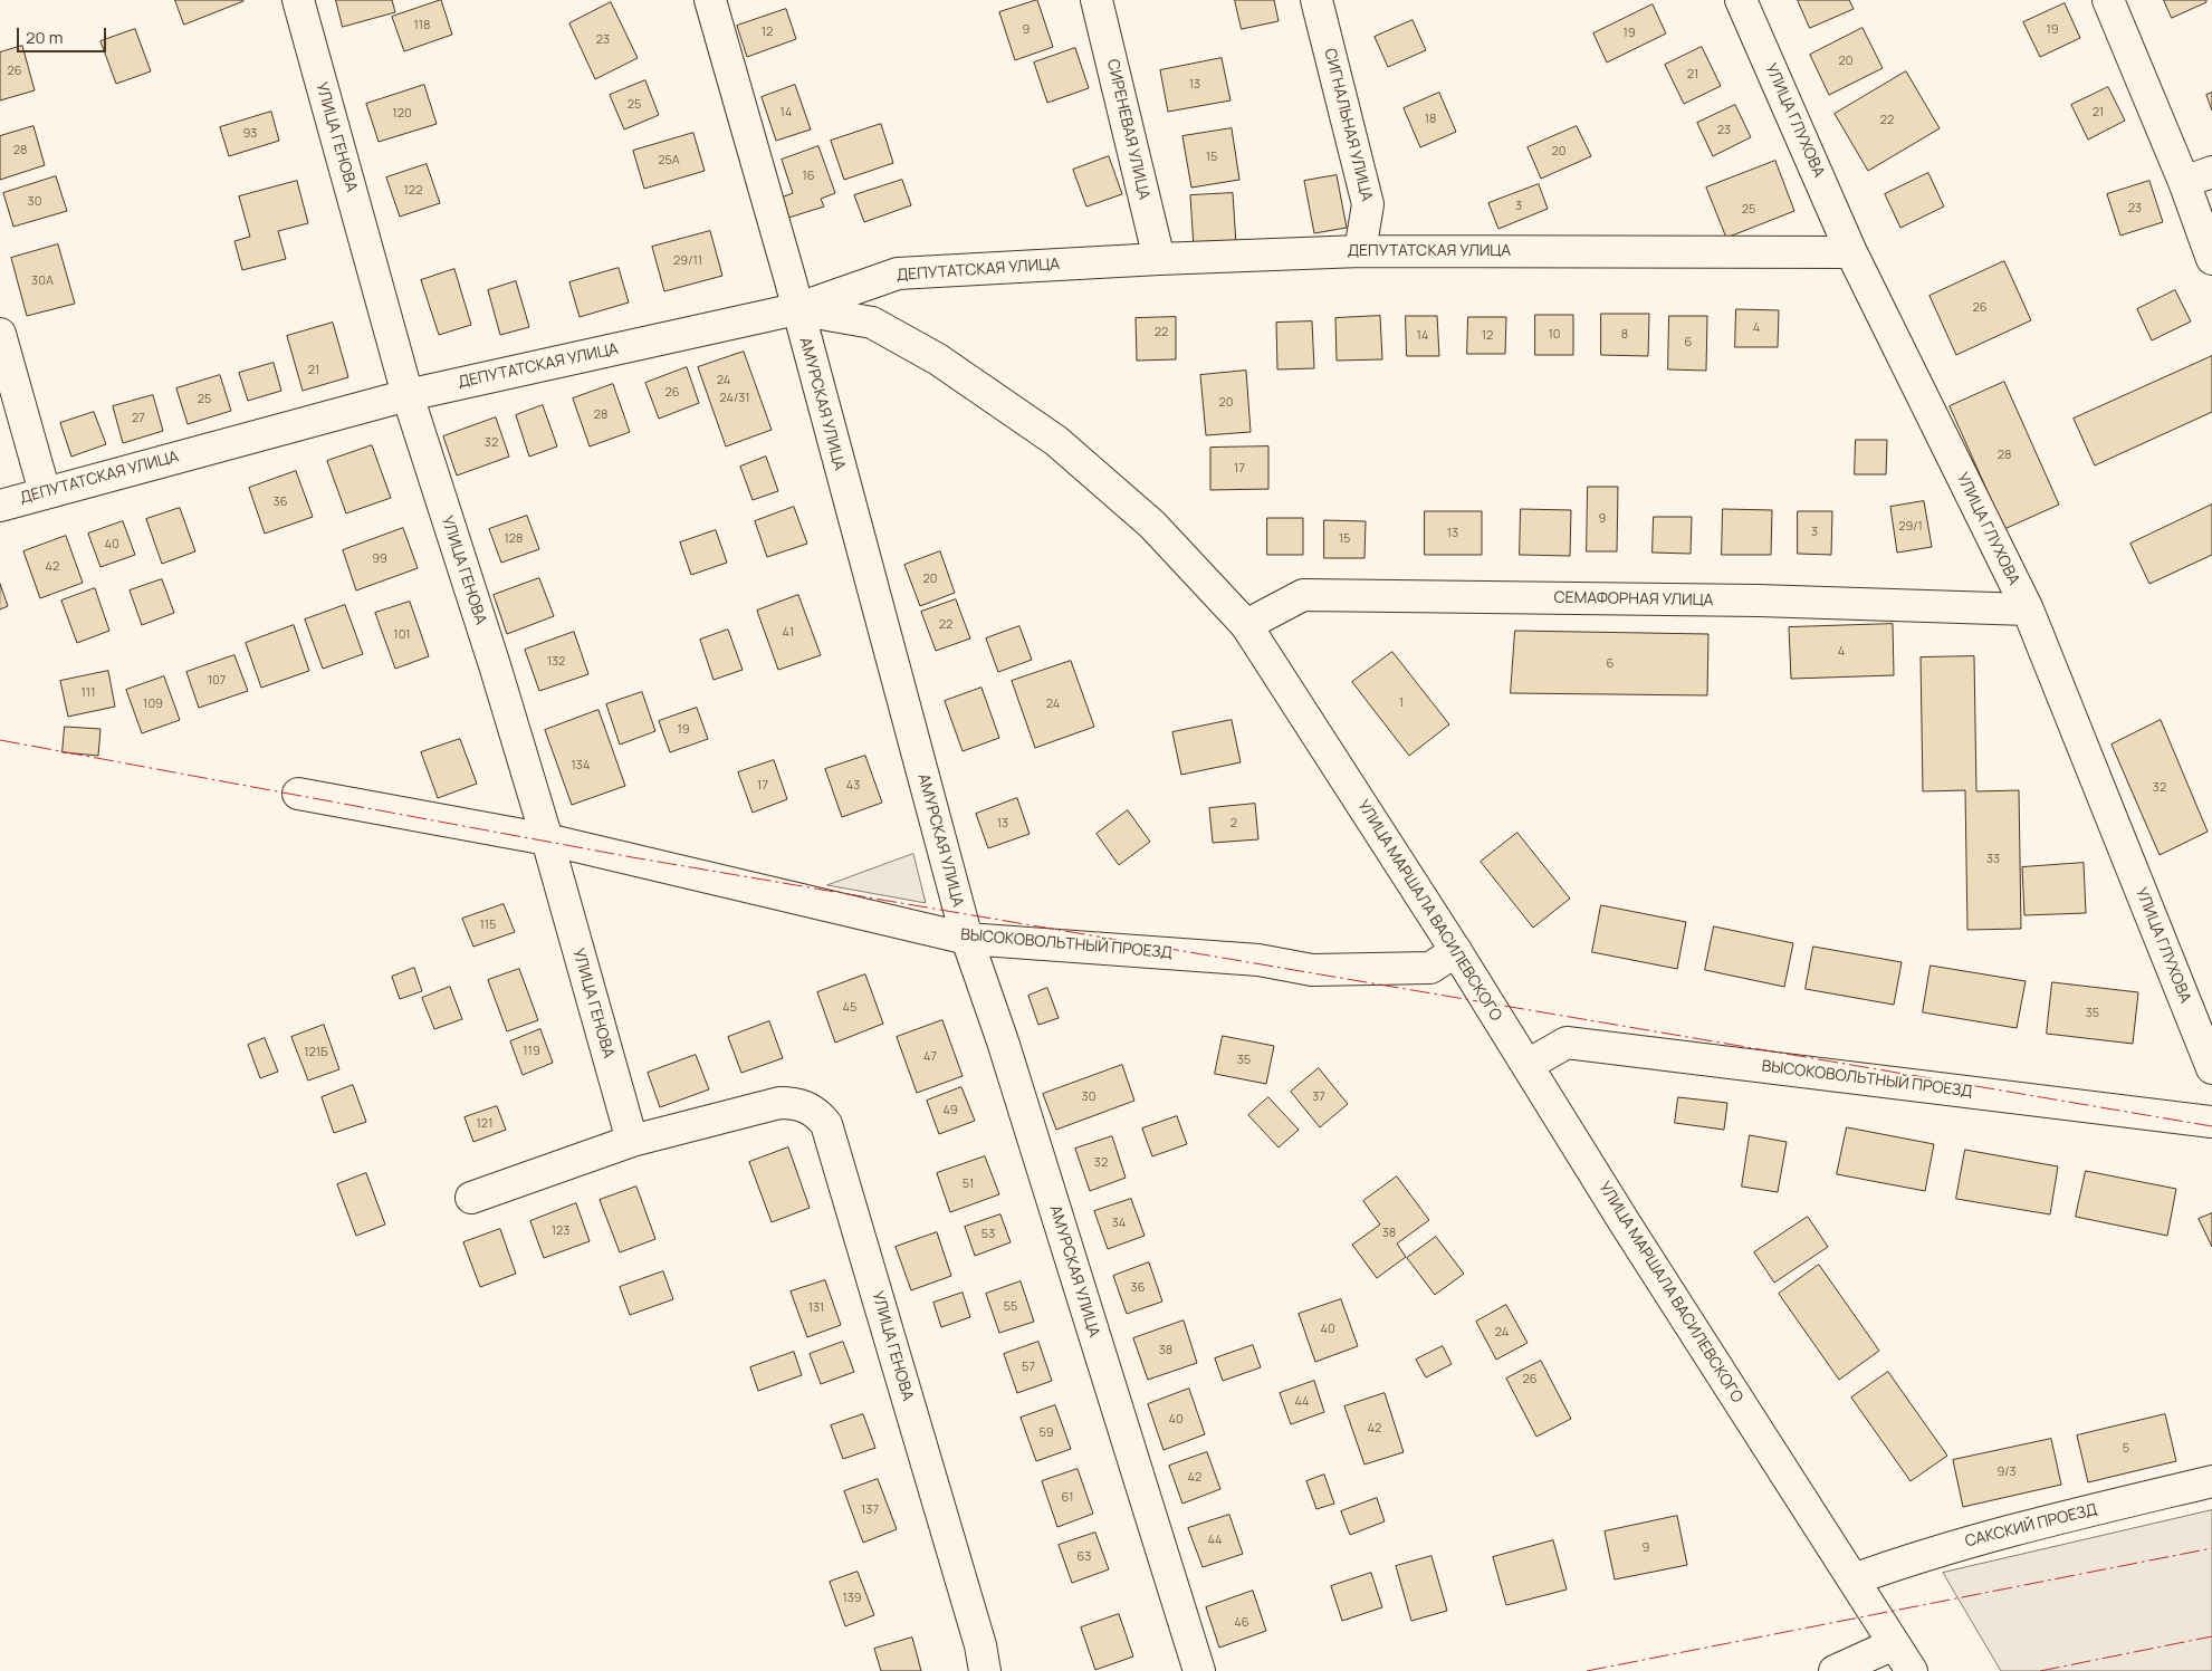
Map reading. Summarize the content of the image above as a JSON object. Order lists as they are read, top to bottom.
{
  "streets": {
    "street": [
      "УЛИЦА ГЛУХОВА",
      "СИГНАЛЬНАЯ УЛИЦА",
      "СИРЕНЕВАЯ УЛИЦА",
      "УЛИЦА ГЕНОВА",
      "ДЕПУТАТСКАЯ УЛИЦА",
      "АМУРСКАЯ УЛИЦА",
      "СЕМАФОРНАЯ УЛИЦА",
      "УЛИЦА МАРШАЛА ВАСИЛЕВСКОГО",
      "ВЫСОКОВОЛЬТНЫЙ ПРОЕЗД",
      "САКСКИЙ ПРОЕЗД"
    ]
  },
  "crossings": [
    ["УЛИЦА ГЛУХОВА", "ДЕПУТАТСКАЯ УЛИЦА"],
    ["УЛИЦА ГЛУХОВА", "СЕМАФОРНАЯ УЛИЦА"],
    ["СИГНАЛЬНАЯ УЛИЦА", "ДЕПУТАТСКАЯ УЛИЦА"],
    ["СИРЕНЕВАЯ УЛИЦА", "ДЕПУТАТСКАЯ УЛИЦА"],
    ["УЛИЦА ГЕНОВА", "ДЕПУТАТСКАЯ УЛИЦА"],
    ["УЛИЦА ГЕНОВА", "ВЫСОКОВОЛЬТНЫЙ ПРОЕЗД"],
    ["ДЕПУТАТСКАЯ УЛИЦА", "АМУРСКАЯ УЛИЦА"],
    ["ДЕПУТАТСКАЯ УЛИЦА", "УЛИЦА МАРШАЛА ВАСИЛЕВСКОГО"],
    ["АМУРСКАЯ УЛИЦА", "УЛИЦА МАРШАЛА ВАСИЛЕВСКОГО"],
    ["АМУРСКАЯ УЛИЦА", "ВЫСОКОВОЛЬТНЫЙ ПРОЕЗД"],
    ["СЕМАФОРНАЯ УЛИЦА", "УЛИЦА МАРШАЛА ВАСИЛЕВСКОГО"],
    ["УЛИЦА МАРШАЛА ВАСИЛЕВСКОГО", "ВЫСОКОВОЛЬТНЫЙ ПРОЕЗД"],
    ["УЛИЦА МАРШАЛА ВАСИЛЕВСКОГО", "САКСКИЙ ПРОЕЗД"]
  ],
  "house_numbers": [
    "118",
    "9",
    "19",
    "12",
    "19",
    "23",
    "20",
    "26",
    "21",
    "13",
    "25",
    "14",
    "21",
    "120",
    "18",
    "22",
    "23",
    "93",
    "28",
    "20",
    "15",
    "25А",
    "16",
    "122",
    "30",
    "3",
    "23",
    "25",
    "29/11",
    "30А",
    "26",
    "4",
    "22",
    "10",
    "8",
    "14",
    "12",
    "6",
    "21",
    "24",
    "26",
    "24/31",
    "25",
    "20",
    "28",
    "27",
    "32",
    "28",
    "17",
    "36",
    "9",
    "29/1",
    "3",
    "13",
    "128",
    "15",
    "40",
    "99",
    "42",
    "20",
    "22",
    "41",
    "101",
    "4",
    "132",
    "6",
    "107",
    "111",
    "1",
    "109",
    "24",
    "19",
    "134",
    "17",
    "43",
    "32",
    "13",
    "2",
    "33",
    "115",
    "45",
    "35",
    "119",
    "121Б",
    "47",
    "35",
    "30",
    "37",
    "49",
    "121",
    "32",
    "51",
    "34",
    "123",
    "38",
    "53",
    "36",
    "55",
    "131",
    "40",
    "24",
    "38",
    "57",
    "26",
    "44",
    "40",
    "42",
    "59",
    "5",
    "9/3",
    "42",
    "61",
    "137",
    "44",
    "9",
    "63",
    "139",
    "46"
  ],
  "scale_bar": "20 m"
}
